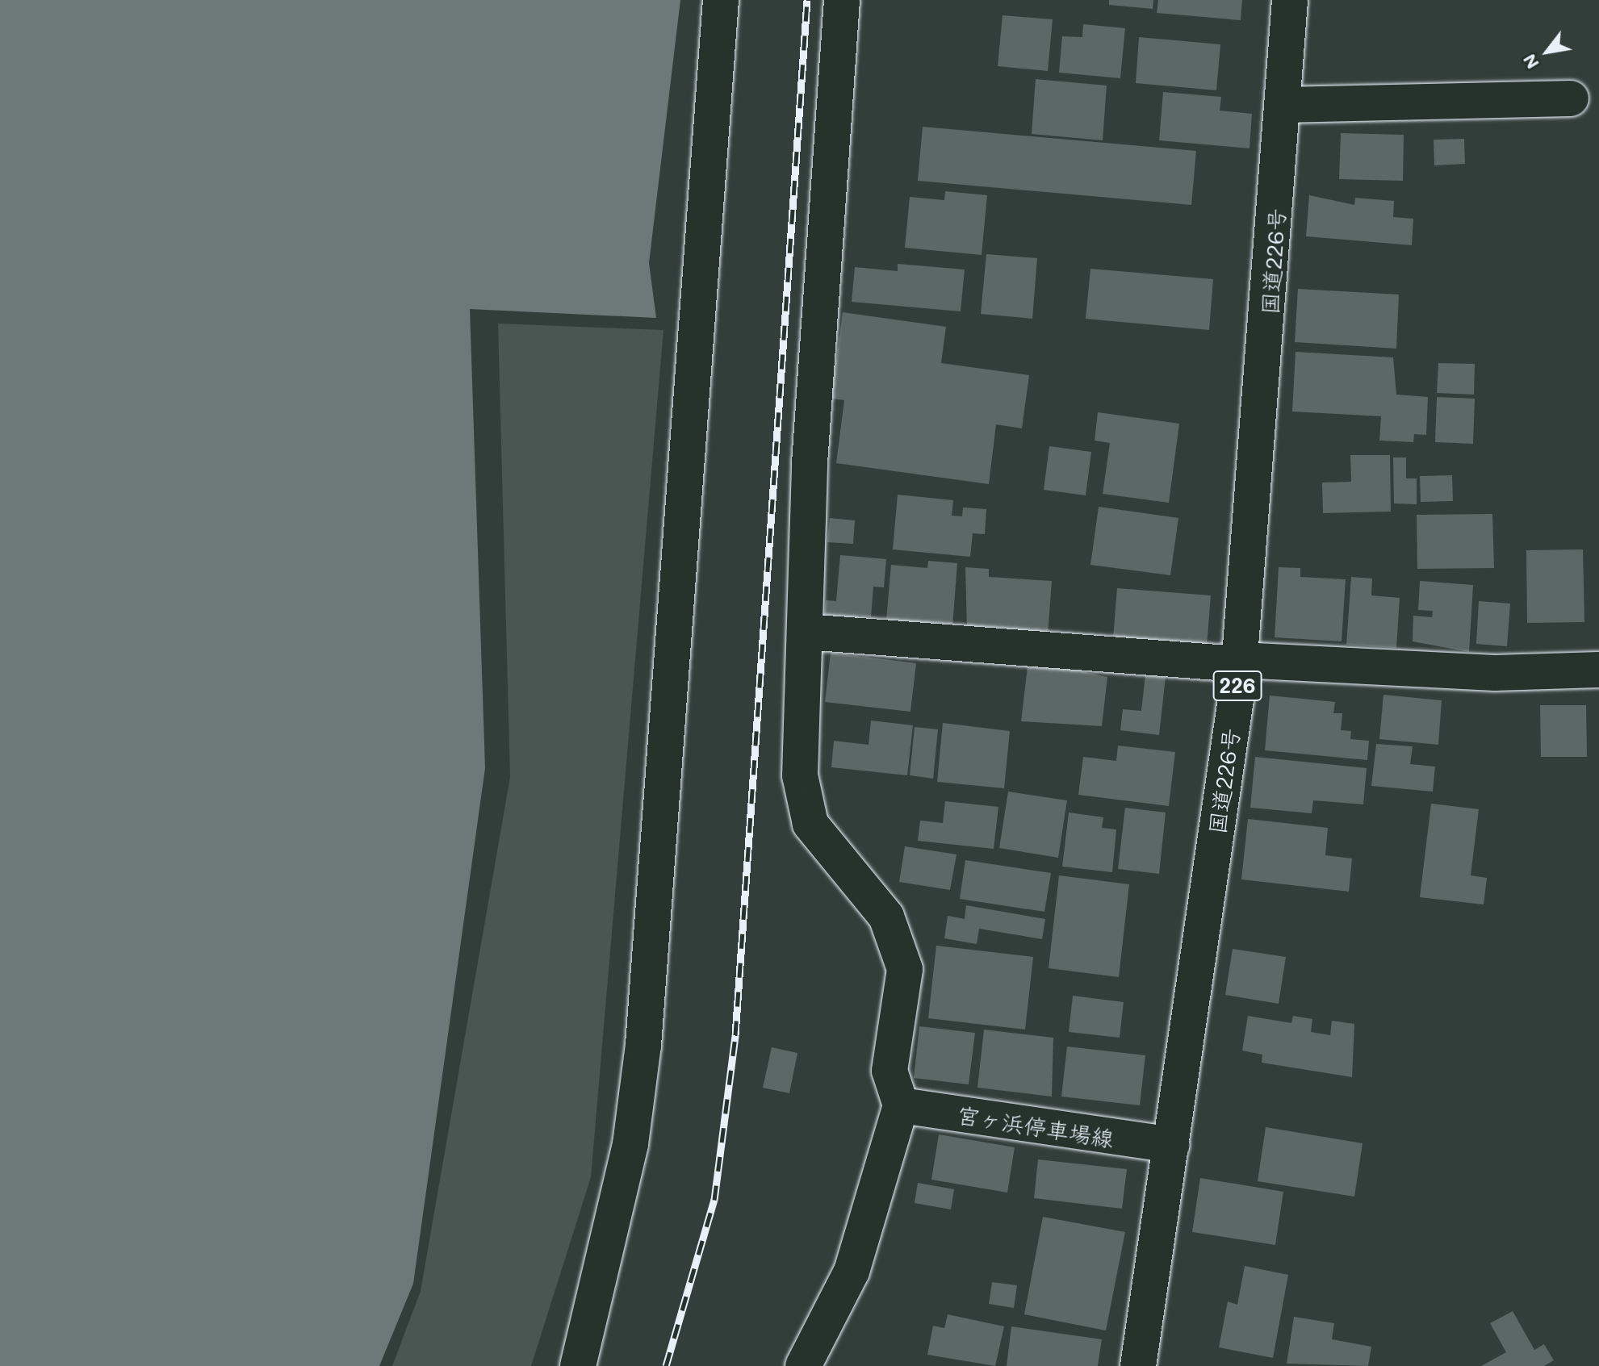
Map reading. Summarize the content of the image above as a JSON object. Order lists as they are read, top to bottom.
{
  "streets": {
    "main road": ["国道226号", "226", "宮ヶ浜停車場線"]
  },
  "crossings": [
    ["国道226号", "宮ヶ浜停車場線"]
  ],
  "north": "bottom left"
}
